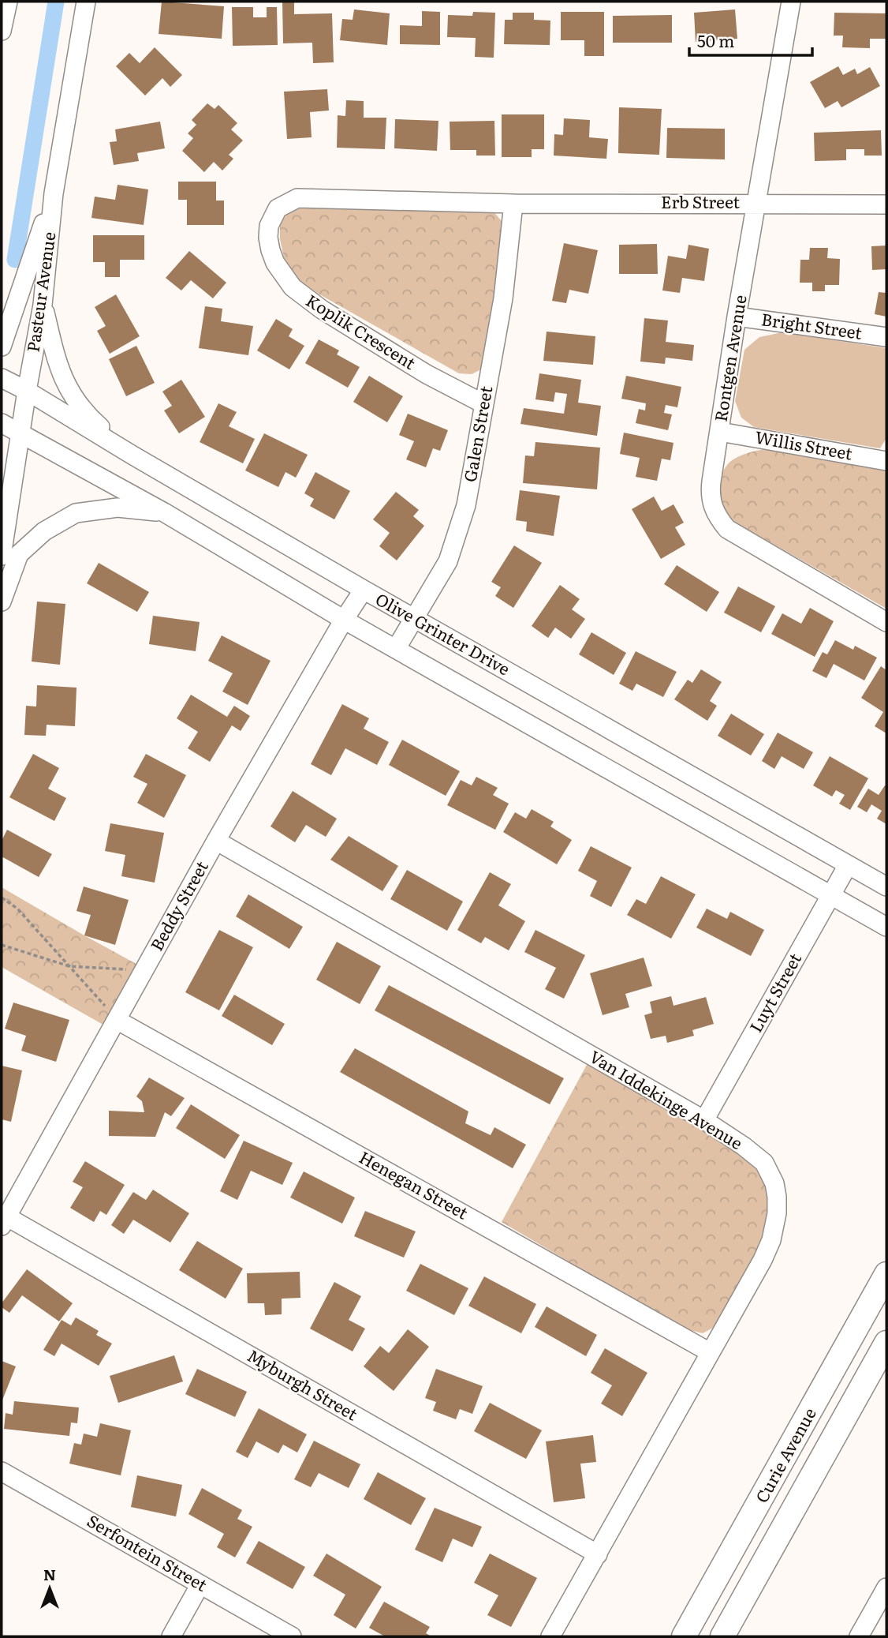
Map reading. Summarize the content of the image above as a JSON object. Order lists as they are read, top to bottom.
{
  "streets": {
    "main road": ["Curie Avenue"],
    "street": [
      "Erb Street",
      "Pasteur Avenue",
      "Bright Street",
      "Koplik Crescent",
      "Rontgen Avenue",
      "Galen Street",
      "Willis Street",
      "Olive Grinter Drive",
      "Beddy Street",
      "Luyt Street",
      "Van Iddekinge Avenue",
      "Henegan Street",
      "Myburgh Street",
      "Serfontein Street"
    ]
  },
  "crossings": [
    ["Erb Street", "Koplik Crescent"],
    ["Erb Street", "Rontgen Avenue"],
    ["Erb Street", "Galen Street"],
    ["Pasteur Avenue", "Olive Grinter Drive"],
    ["Bright Street", "Rontgen Avenue"],
    ["Koplik Crescent", "Galen Street"],
    ["Rontgen Avenue", "Willis Street"],
    ["Galen Street", "Olive Grinter Drive"],
    ["Olive Grinter Drive", "Beddy Street"],
    ["Olive Grinter Drive", "Luyt Street"],
    ["Beddy Street", "Van Iddekinge Avenue"],
    ["Beddy Street", "Henegan Street"],
    ["Beddy Street", "Myburgh Street"],
    ["Luyt Street", "Van Iddekinge Avenue"],
    ["Van Iddekinge Avenue", "Henegan Street"],
    ["Van Iddekinge Avenue", "Myburgh Street"]
  ],
  "scale_bar": "50 m",
  "north": "top"
}
